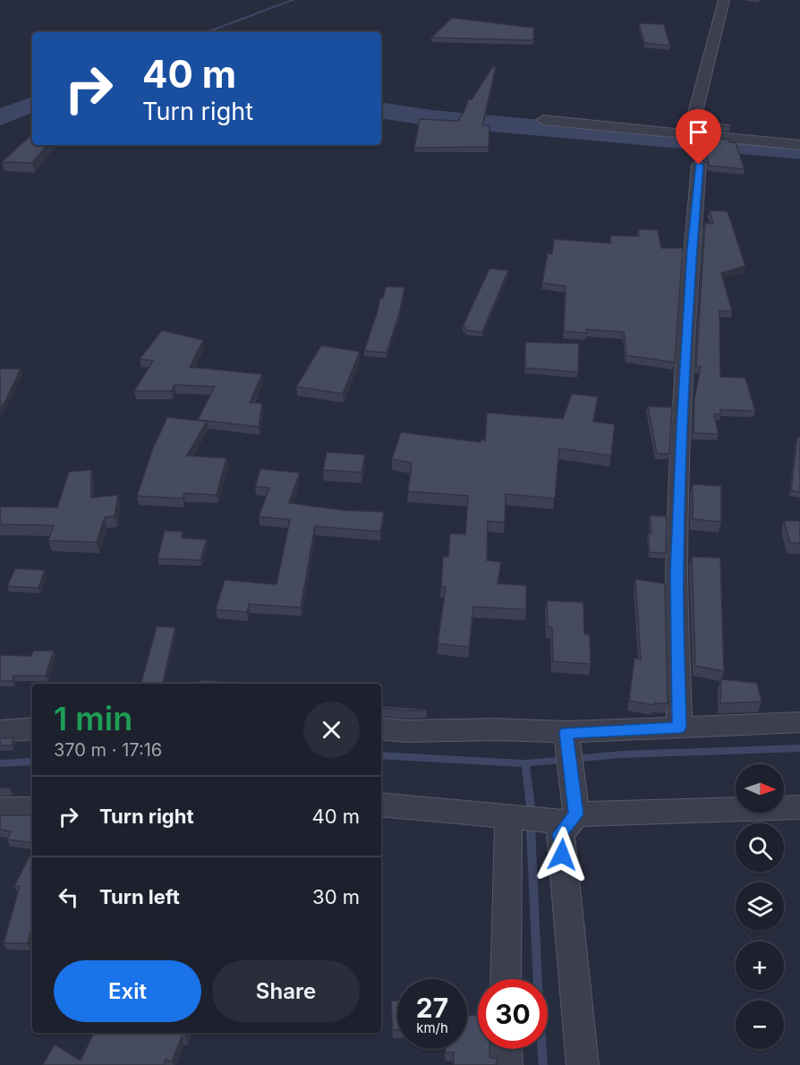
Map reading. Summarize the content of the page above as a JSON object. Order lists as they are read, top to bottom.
{
  "north": "right",
  "page": {
    "turn": ["40 m", "Turn right"],
    "heading": ["1 min", "370 m · 17:16"],
    "map_buttons": ["+", "−"],
    "list": [
      {
        "name": "Turn right",
        "value": "40 m"
      },
      {
        "name": "Turn left",
        "value": "30 m"
      }
    ],
    "buttons": ["Exit", "Share"],
    "speed": "27 km/h",
    "limit": "30"
  }
}
